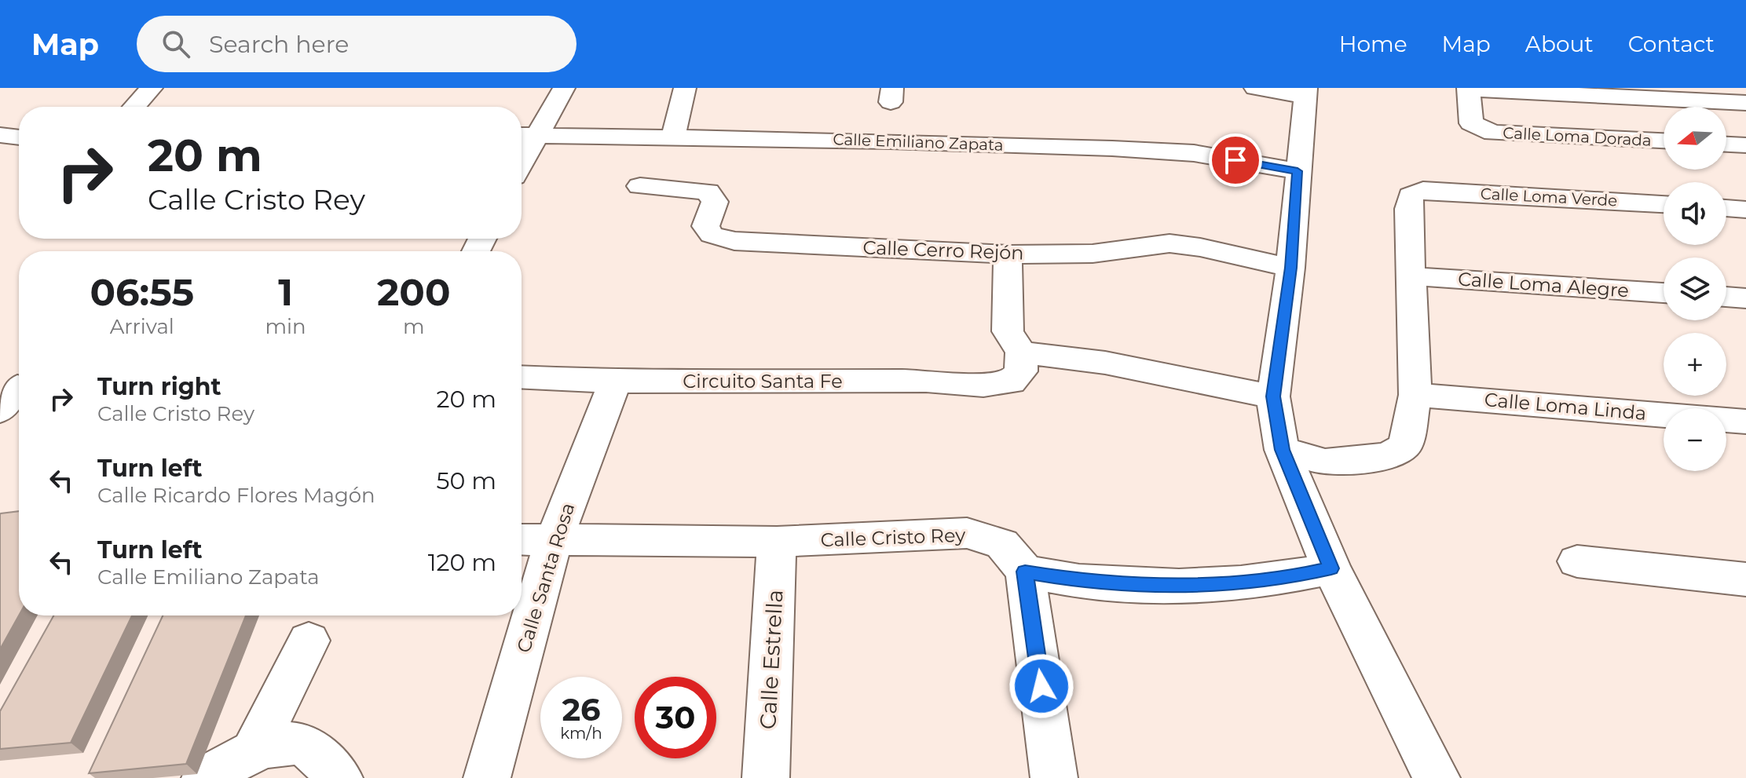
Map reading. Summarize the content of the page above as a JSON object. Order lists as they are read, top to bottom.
{
  "streets": {
    "street": [
      "Calle Loma Dorada",
      "Calle Emiliano Zapata",
      "Calle Loma Verde",
      "Calle Cerro Rejón",
      "Calle Loma Alegre",
      "Circuito Santa Fe",
      "Calle Loma Linda",
      "Calle Cristo Rey",
      "Calle Santa Rosa",
      "Calle Estrella"
    ]
  },
  "crossings": [
    ["Calle Loma Verde", "Calle Loma Alegre"],
    ["Circuito Santa Fe", "Calle Santa Rosa"],
    ["Calle Cristo Rey", "Calle Santa Rosa"],
    ["Calle Cristo Rey", "Calle Estrella"]
  ],
  "north": "left",
  "page": {
    "header": "Map",
    "search": "Search here",
    "nav": [
      "Home",
      "Map",
      "About",
      "Contact"
    ],
    "map_buttons": ["+", "−"],
    "turn": ["20 m", "Calle Cristo Rey"],
    "eta": [
      "06:55",
      "Arrival",
      "1",
      "min",
      "200",
      "m"
    ],
    "list": [
      {
        "name": "Turn right",
        "note": "Calle Cristo Rey",
        "value": "20 m"
      },
      {
        "name": "Turn left",
        "note": "Calle Ricardo Flores Magón",
        "value": "50 m"
      },
      {
        "name": "Turn left",
        "note": "Calle Emiliano Zapata",
        "value": "120 m"
      }
    ],
    "speed": "26 km/h",
    "limit": "30"
  }
}
